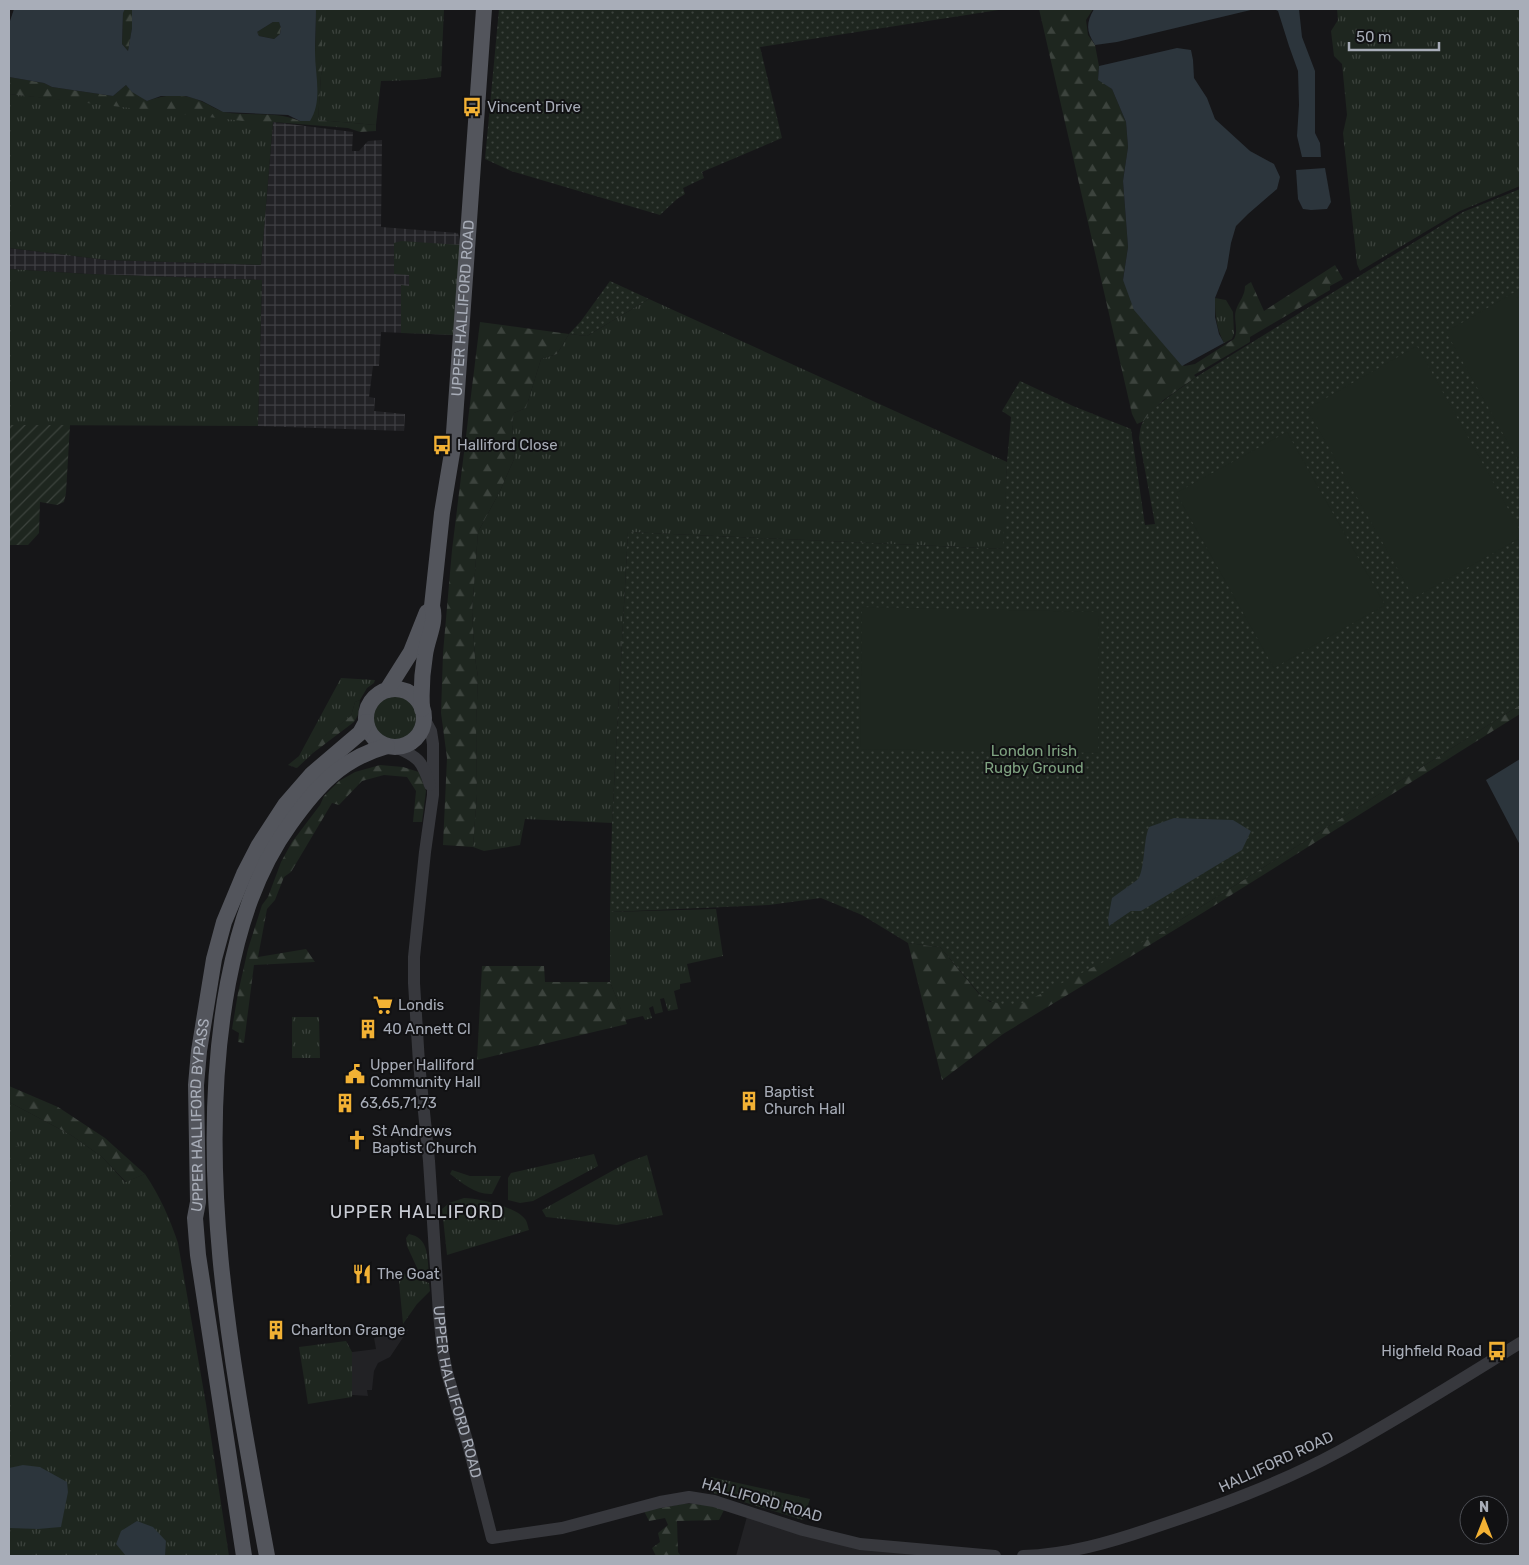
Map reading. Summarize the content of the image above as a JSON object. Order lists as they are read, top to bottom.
{
  "streets": {
    "main road": ["UPPER HALLIFORD ROAD", "UPPER HALLIFORD BYPASS"],
    "street": ["HALLIFORD ROAD"]
  },
  "crossings": [
    ["UPPER HALLIFORD ROAD", "UPPER HALLIFORD BYPASS"],
    ["UPPER HALLIFORD ROAD", "HALLIFORD ROAD"]
  ],
  "districts": ["UPPER HALLIFORD"],
  "parks": ["London Irish Rugby Ground"],
  "places": {
    "bus stop": ["Vincent Drive", "Halliford Close", "Highfield Road"],
    "supermarket": ["Londis"],
    "building": [
      "40 Annett Cl",
      "Baptist Church Hall",
      "63,65,71,73",
      "Charlton Grange"
    ],
    "public building": ["Upper Halliford Community Hall"],
    "church": ["St Andrews Baptist Church"],
    "restaurant": ["The Goat"]
  },
  "scale_bar": "50 m",
  "north": "top"
}
